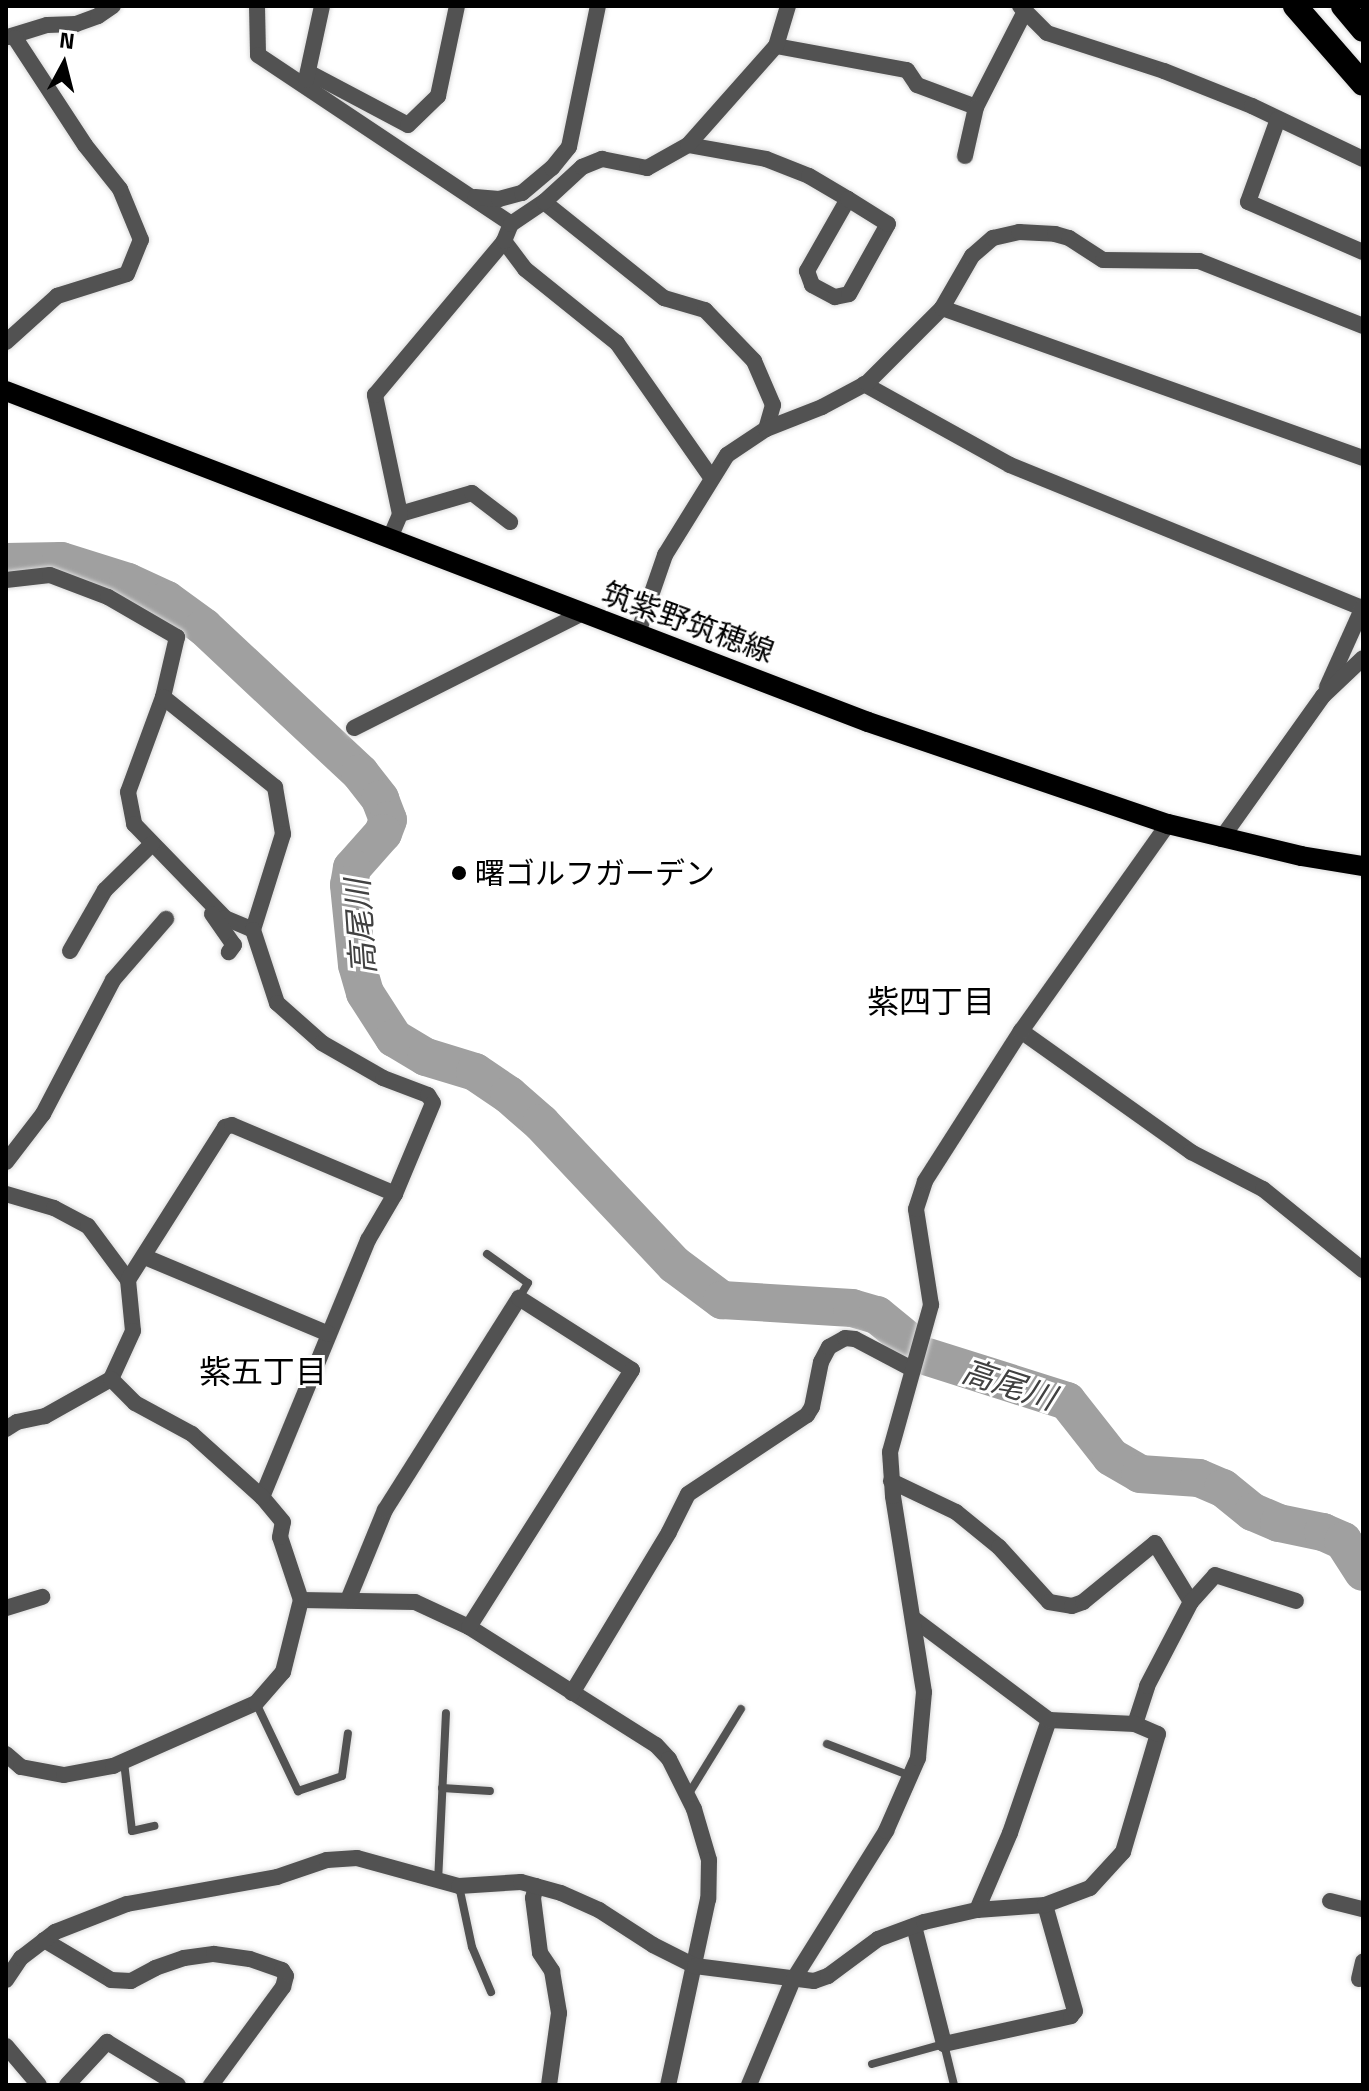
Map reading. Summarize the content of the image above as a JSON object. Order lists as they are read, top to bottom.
{
  "streets": {
    "main road": ["筑紫野筑穂線"]
  },
  "districts": ["紫四丁目", "紫五丁目"],
  "water": ["高尾川"],
  "places": ["曙ゴルフガーデン"],
  "north": "top"
}
